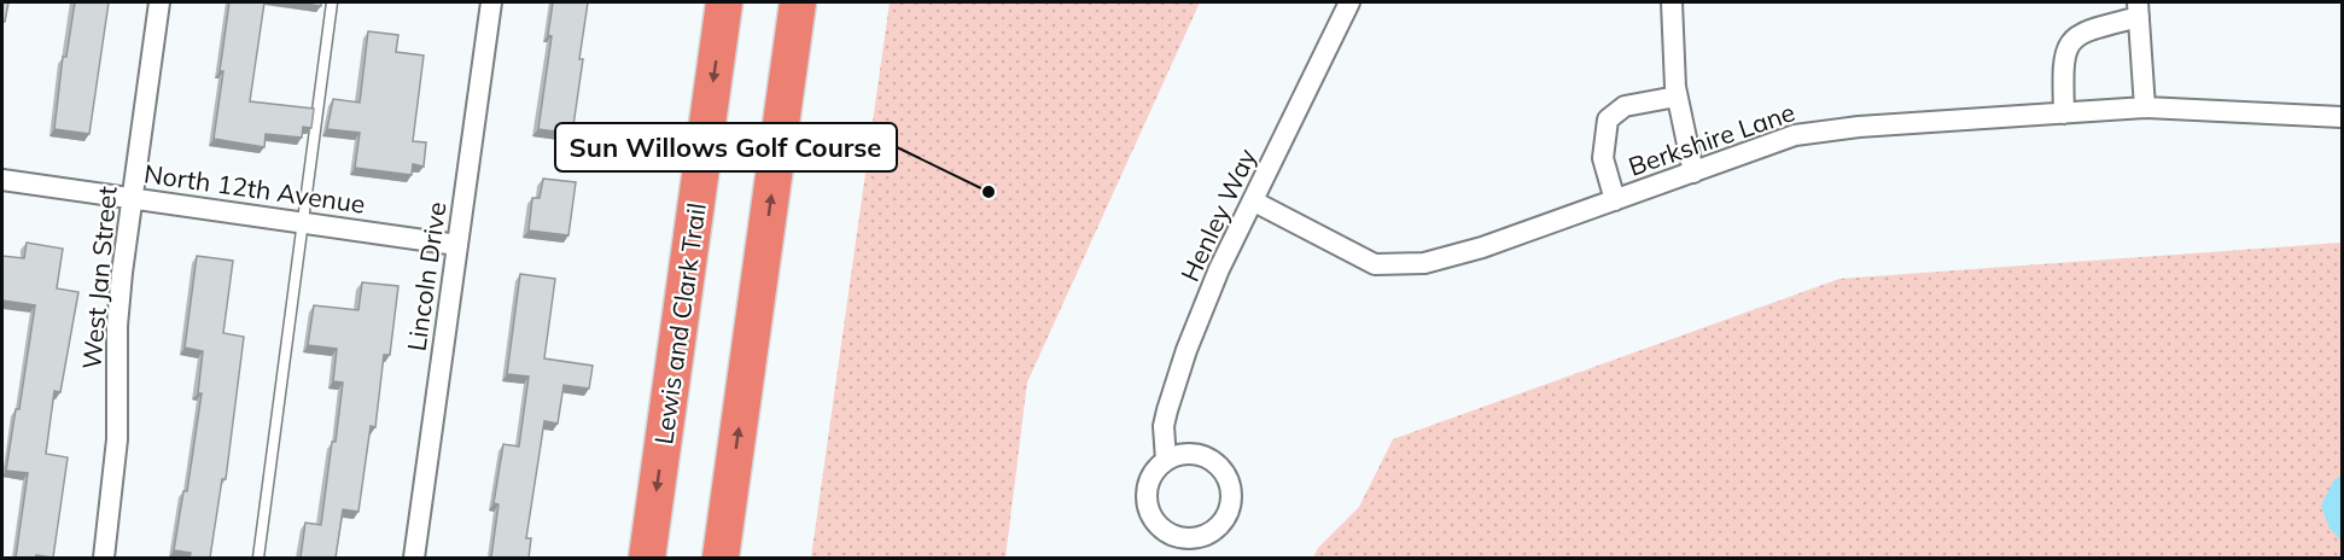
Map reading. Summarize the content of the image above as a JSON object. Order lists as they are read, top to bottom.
{
  "streets": {
    "highway": ["Lewis and Clark Trail"],
    "street": [
      "Berkshire Lane",
      "North 12th Avenue",
      "Henley Way",
      "Lincoln Drive",
      "West Jan Street"
    ]
  },
  "crossings": [
    ["Berkshire Lane", "Henley Way"],
    ["North 12th Avenue", "Lincoln Drive"],
    ["North 12th Avenue", "West Jan Street"]
  ],
  "places": ["Sun Willows Golf Course"]
}
